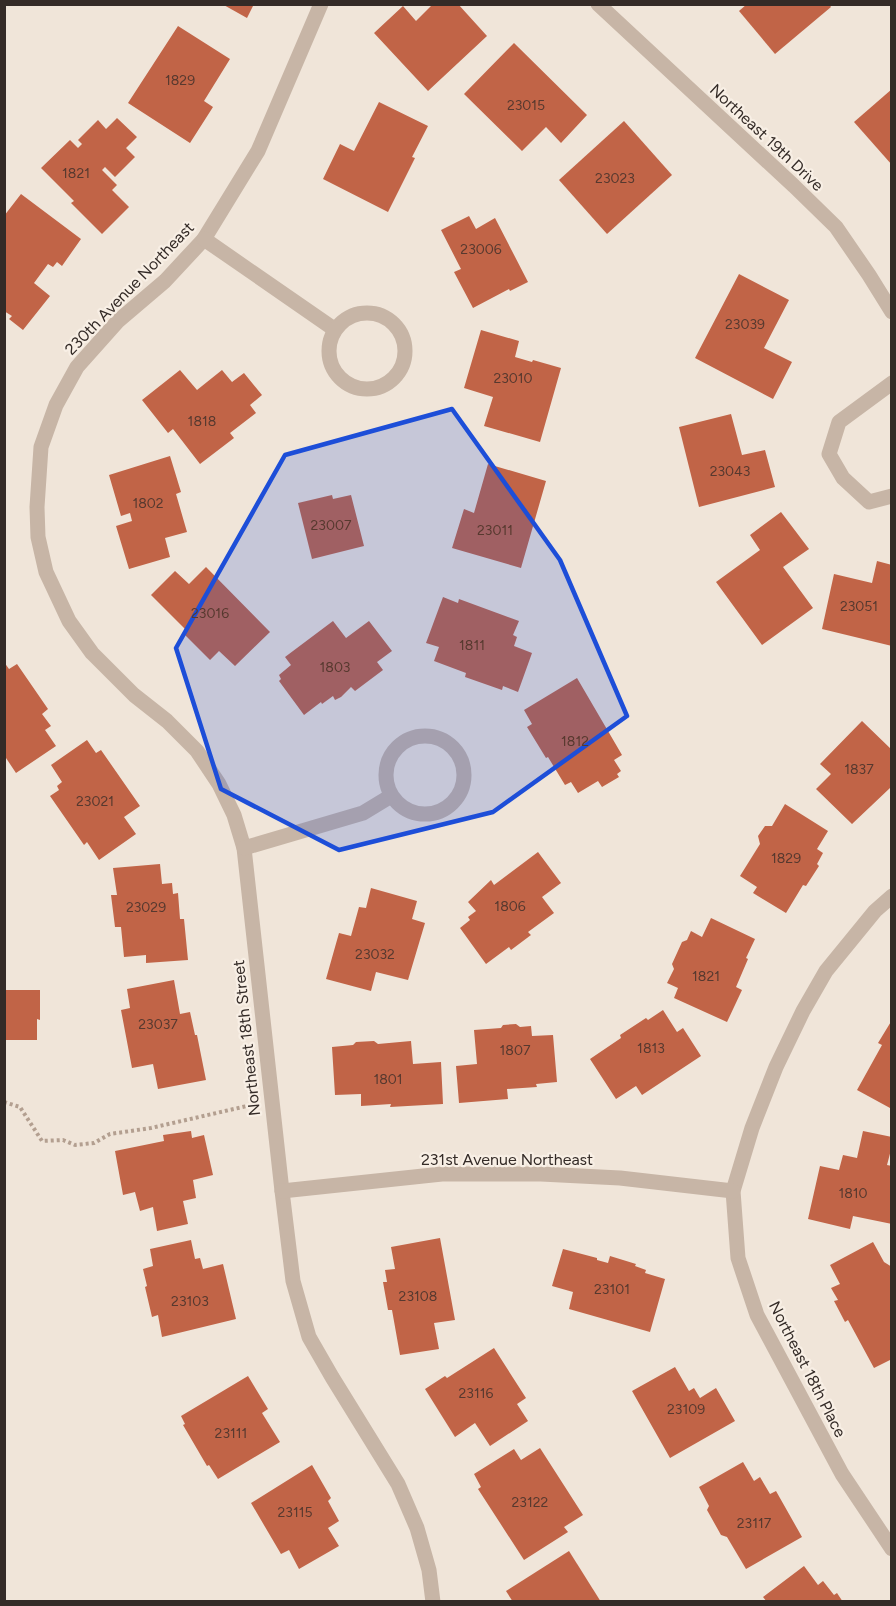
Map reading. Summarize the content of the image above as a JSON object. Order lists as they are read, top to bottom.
{
  "streets": {
    "street": [
      "Northeast 19th Drive",
      "230th Avenue Northeast",
      "Northeast 18th Street",
      "231st Avenue Northeast",
      "Northeast 18th Place"
    ]
  },
  "crossings": [
    ["230th Avenue Northeast", "Northeast 18th Street"],
    ["Northeast 18th Street", "231st Avenue Northeast"],
    ["231st Avenue Northeast", "Northeast 18th Place"]
  ],
  "house_numbers": [
    "1829",
    "23015",
    "1821",
    "23023",
    "23006",
    "23039",
    "23010",
    "1818",
    "23043",
    "1802",
    "23007",
    "23011",
    "23051",
    "23016",
    "1811",
    "1803",
    "1812",
    "1837",
    "23021",
    "1829",
    "1806",
    "23029",
    "23032",
    "1821",
    "23037",
    "1813",
    "1807",
    "1801",
    "1810",
    "23101",
    "23108",
    "23103",
    "23116",
    "23109",
    "23111",
    "23122",
    "23115",
    "23117"
  ]
}
